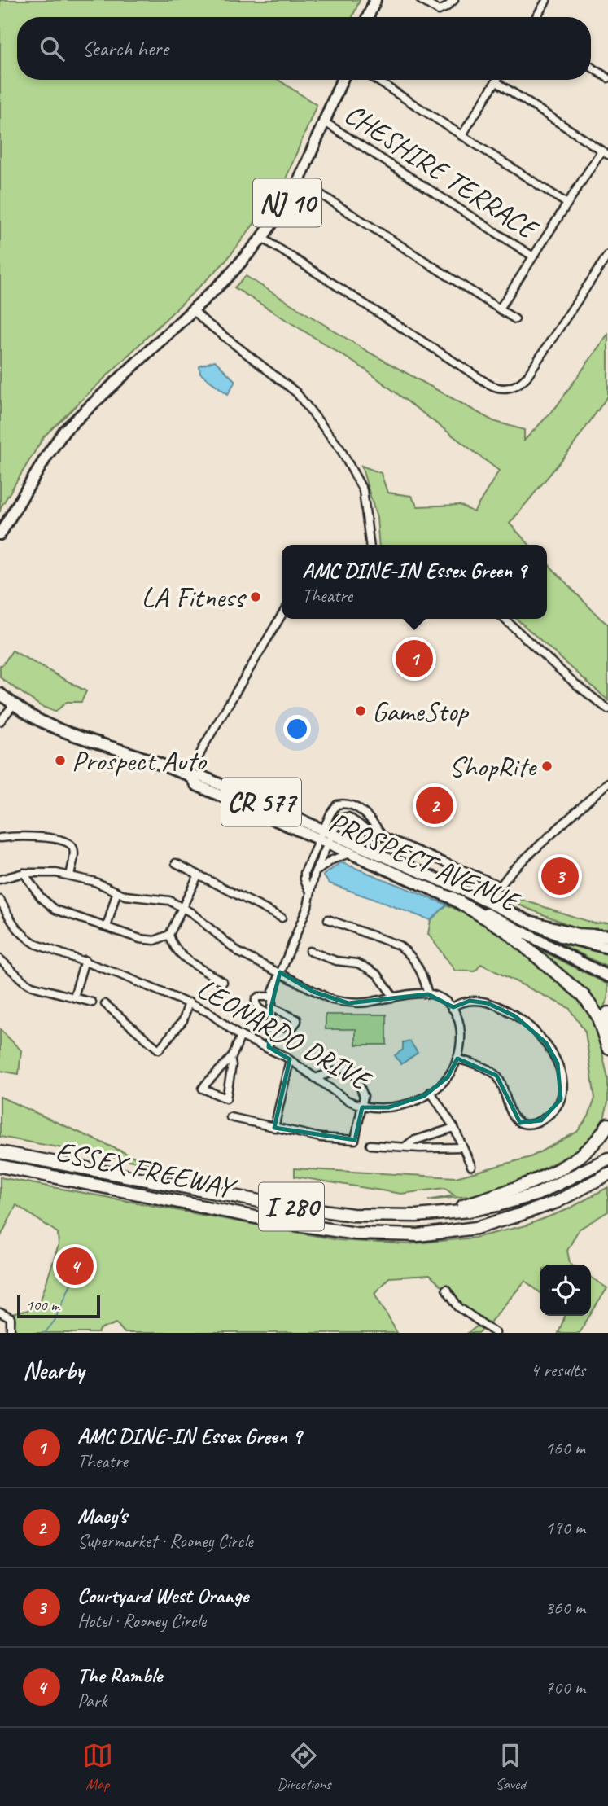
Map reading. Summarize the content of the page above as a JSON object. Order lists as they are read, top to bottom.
{
  "streets": {
    "highway": ["ESSEX FREEWAY", "I 280"],
    "main road": ["NJ 10", "CR 577", "PROSPECT AVENUE"],
    "street": ["CHESHIRE TERRACE", "LEONARDO DRIVE"]
  },
  "crossings": [
    ["CHESHIRE TERRACE", "NJ 10"]
  ],
  "places": [
    "LA Fitness",
    "GameStop",
    "Prospect Auto",
    "ShopRite"
  ],
  "scale_bar": "100 m",
  "page": {
    "search": "Search here",
    "popup": ["AMC DINE-IN Essex Green 9", "Theatre"],
    "pins": [
      "1",
      "2",
      "3",
      "4"
    ],
    "scale": "100 m",
    "heading": ["Nearby", "4 results"],
    "list": [
      {
        "mark": "1",
        "name": "AMC DINE-IN Essex Green 9",
        "note": "Theatre",
        "value": "160 m"
      },
      {
        "mark": "2",
        "name": "Macy's",
        "note": "Supermarket · Rooney Circle",
        "value": "190 m"
      },
      {
        "mark": "3",
        "name": "Courtyard West Orange",
        "note": "Hotel · Rooney Circle",
        "value": "360 m"
      },
      {
        "mark": "4",
        "name": "The Ramble",
        "note": "Park",
        "value": "700 m"
      }
    ],
    "nav": ["Map", "Directions", "Saved"]
  }
}
